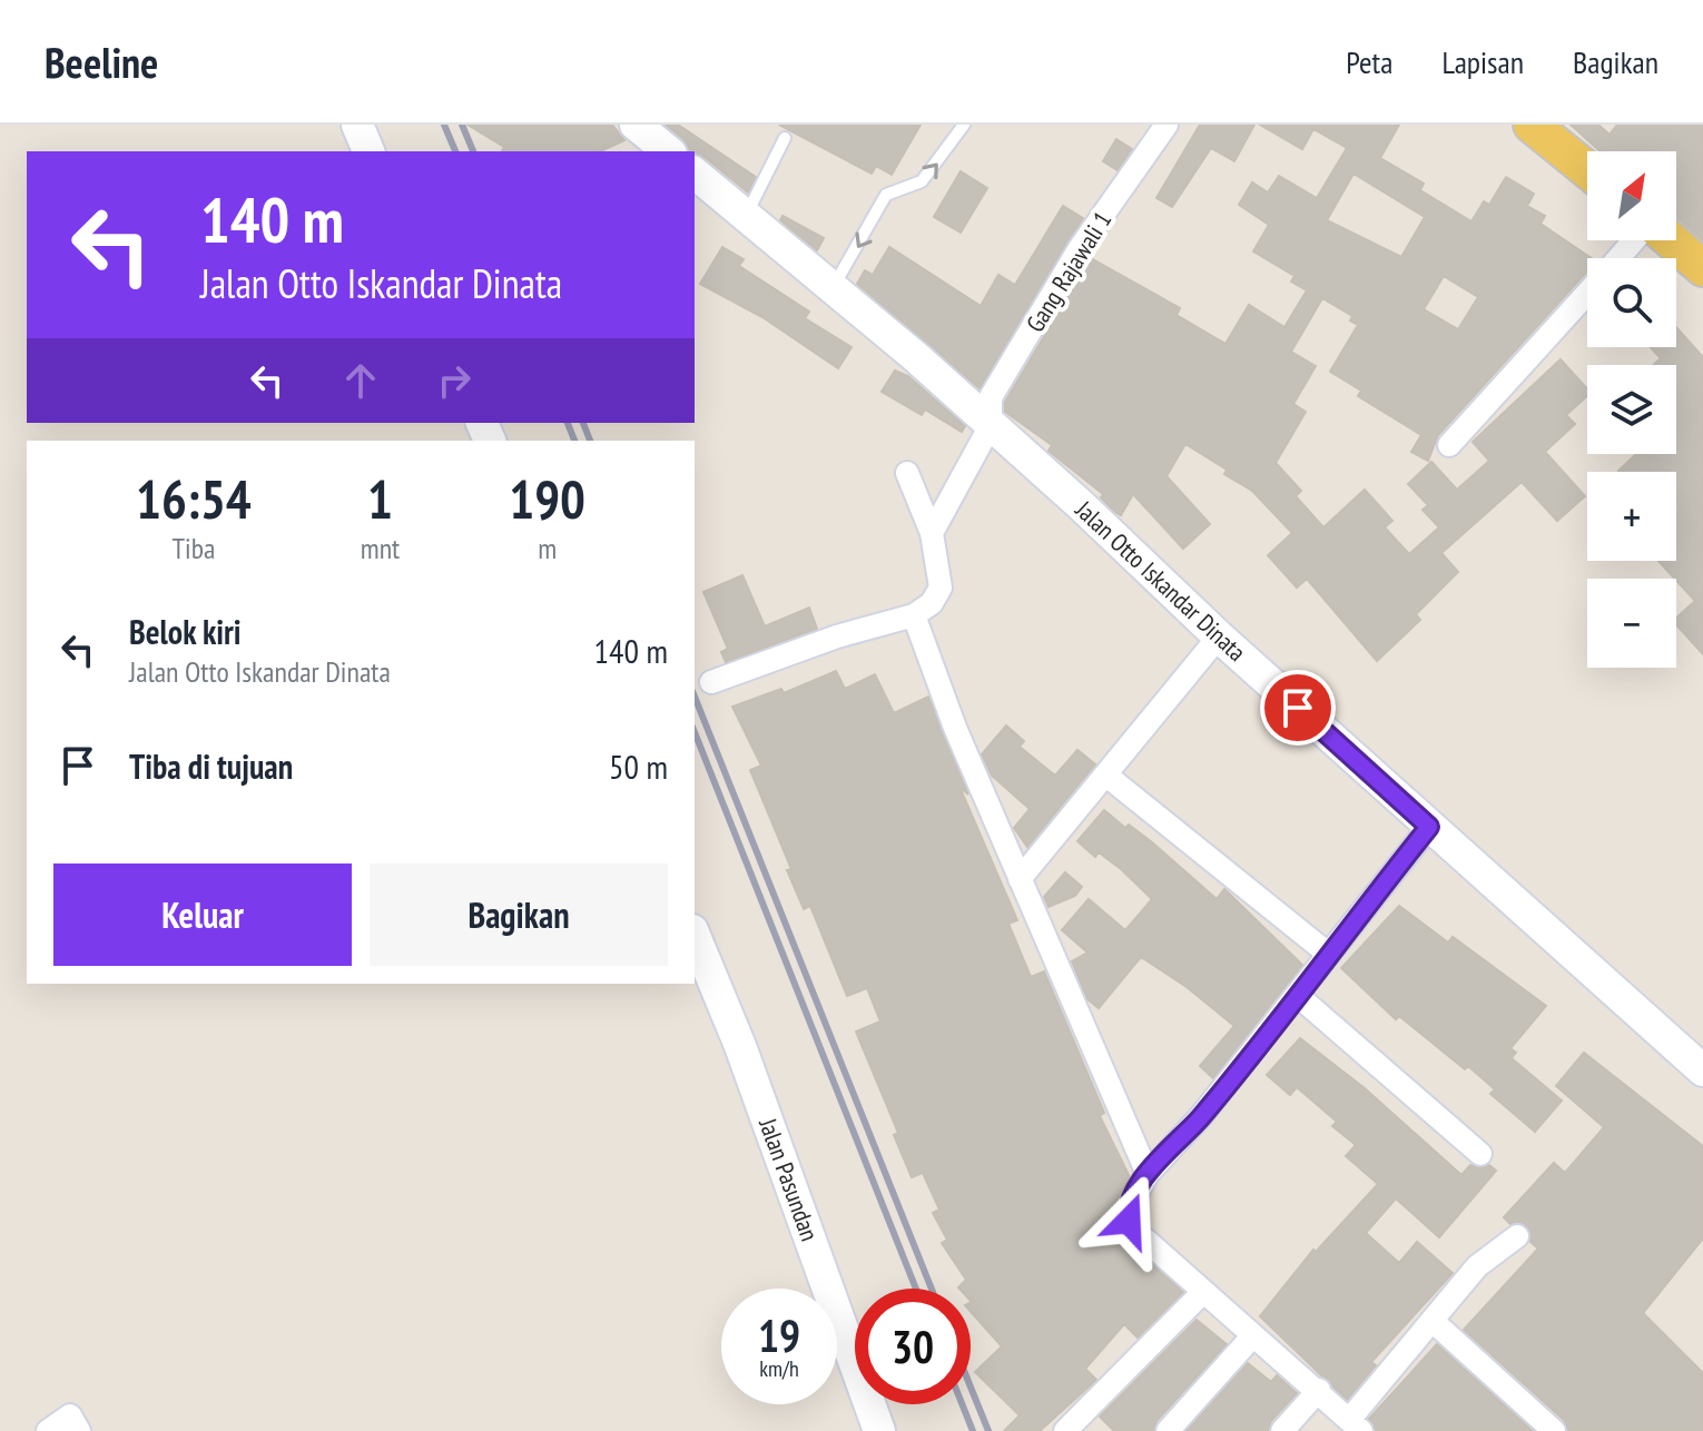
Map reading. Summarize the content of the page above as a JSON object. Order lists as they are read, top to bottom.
{
  "streets": {
    "street": ["Gang Rajawali 1", "Jalan Otto Iskandar Dinata", "Jalan Pasundan"]
  },
  "crossings": [
    ["Gang Rajawali 1", "Jalan Otto Iskandar Dinata"]
  ],
  "north": "top right",
  "page": {
    "header": "Beeline",
    "nav": ["Peta", "Lapisan", "Bagikan"],
    "map_buttons": ["+", "−"],
    "turn": ["140 m", "Jalan Otto Iskandar Dinata"],
    "eta": [
      "16:54",
      "Tiba",
      "1",
      "mnt",
      "190",
      "m"
    ],
    "list": [
      {
        "name": "Belok kiri",
        "note": "Jalan Otto Iskandar Dinata",
        "value": "140 m"
      },
      {
        "name": "Tiba di tujuan",
        "value": "50 m"
      }
    ],
    "buttons": ["Keluar", "Bagikan"],
    "speed": "19 km/h",
    "limit": "30"
  }
}
